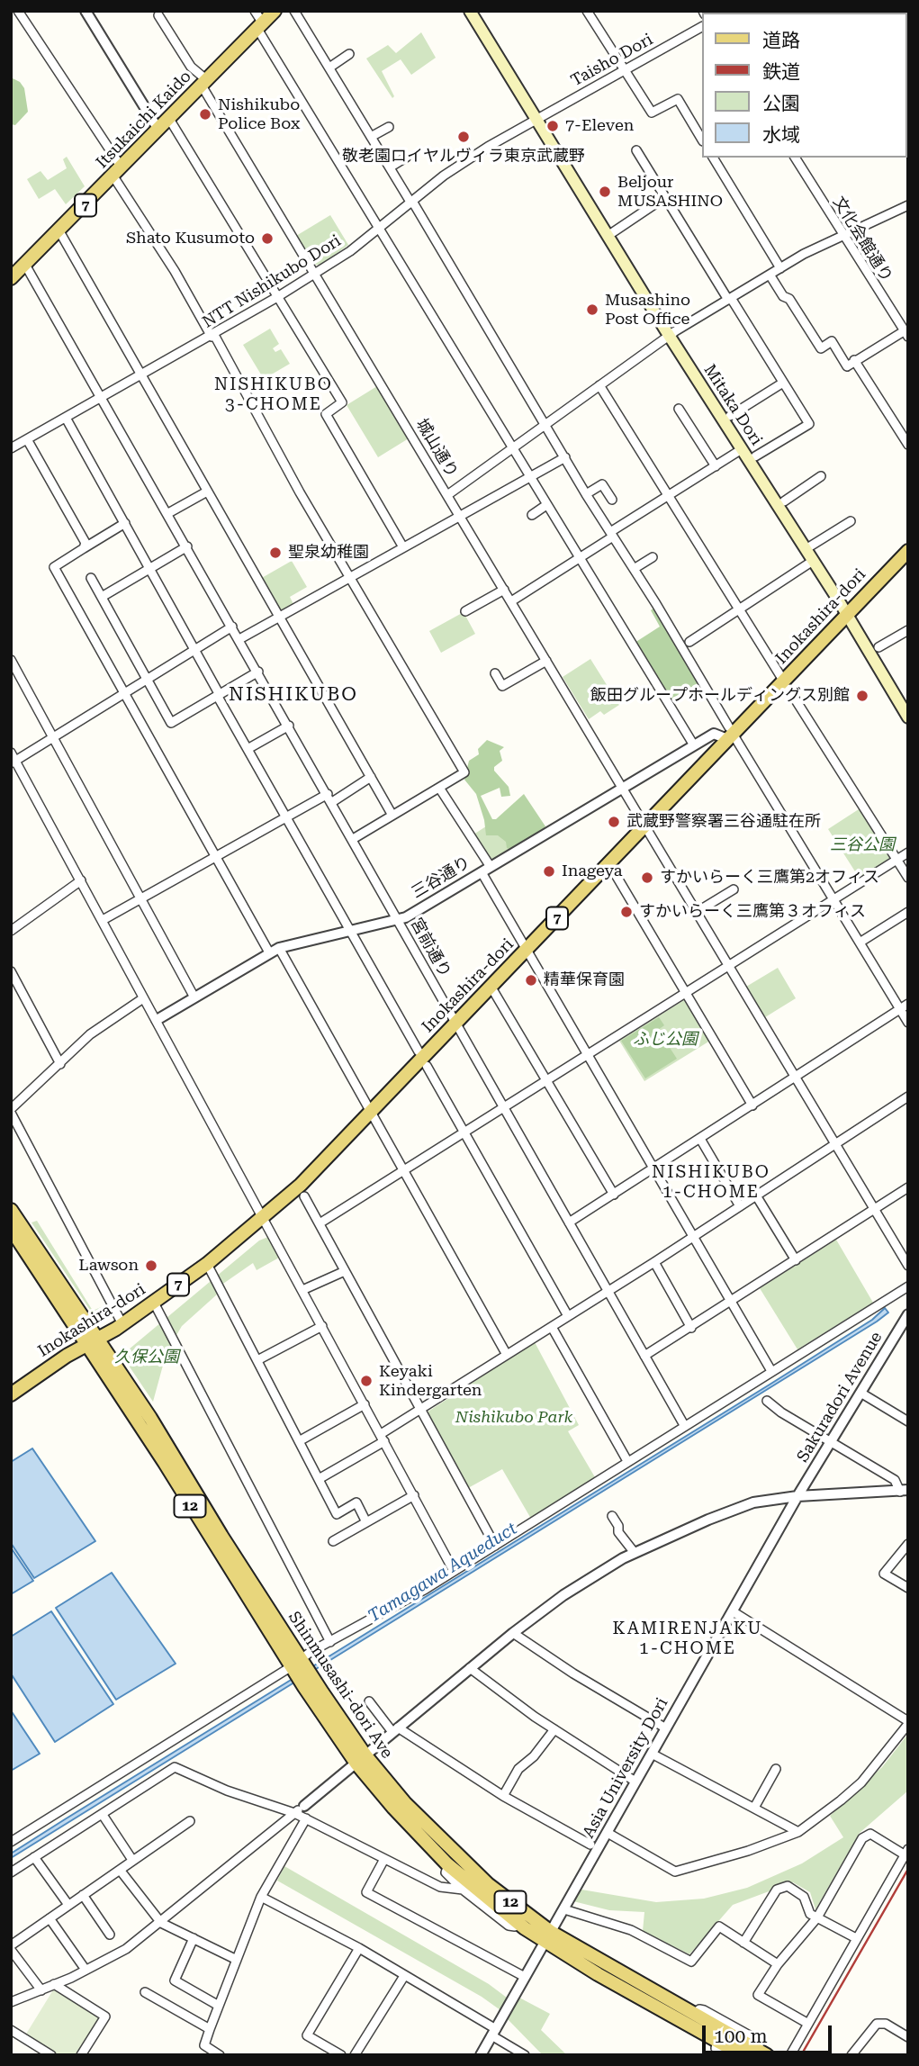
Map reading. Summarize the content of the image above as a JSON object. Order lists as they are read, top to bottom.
{
  "streets": {
    "main road": [
      "Itsukaichi Kaido",
      "7",
      "Mitaka Dori",
      "Inokashira-dori",
      "12",
      "Shinmusashi-dori Ave"
    ],
    "street": [
      "Taisho Dori",
      "文化会館通り",
      "NTT Nishikubo Dori",
      "城山通り",
      "三谷通り",
      "宮前通り",
      "Sakuradori Avenue",
      "Asia University Dori"
    ]
  },
  "crossings": [
    ["Taisho Dori", "NTT Nishikubo Dori"],
    ["Taisho Dori", "Mitaka Dori"],
    ["Itsukaichi Kaido", "城山通り"],
    ["Itsukaichi Kaido", "宮前通り"],
    ["NTT Nishikubo Dori", "Mitaka Dori"],
    ["NTT Nishikubo Dori", "城山通り"],
    ["NTT Nishikubo Dori", "宮前通り"],
    ["Mitaka Dori", "Inokashira-dori"],
    ["城山通り", "Inokashira-dori"],
    ["城山通り", "三谷通り"],
    ["Inokashira-dori", "三谷通り"],
    ["Inokashira-dori", "宮前通り"],
    ["Inokashira-dori", "Shinmusashi-dori Ave"],
    ["三谷通り", "宮前通り"],
    ["Sakuradori Avenue", "Asia University Dori"],
    ["Shinmusashi-dori Ave", "Asia University Dori"]
  ],
  "districts": [
    "NISHIKUBO 3-CHOME",
    "NISHIKUBO",
    "NISHIKUBO 1-CHOME",
    "KAMIRENJAKU 1-CHOME"
  ],
  "water": ["Tamagawa Aqueduct"],
  "parks": [
    "三谷公園",
    "ふじ公園",
    "久保公園",
    "Nishikubo Park"
  ],
  "places": [
    "Nishikubo Police Box",
    "7-Eleven",
    "敬老園ロイヤルヴィラ東京武蔵野",
    "Beljour MUSASHINO",
    "Shato Kusumoto",
    "Musashino Post Office",
    "聖泉幼稚園",
    "飯田グループホールディングス別館",
    "武蔵野警察署三谷通駐在所",
    "Inageya",
    "すかいらーく三鷹第2オフィス",
    "すかいらーく三鷹第３オフィス",
    "精華保育園",
    "Lawson",
    "Keyaki Kindergarten"
  ],
  "legend": [
    "道路",
    "鉄道",
    "公園",
    "水域"
  ],
  "scale_bar": "100 m"
}
